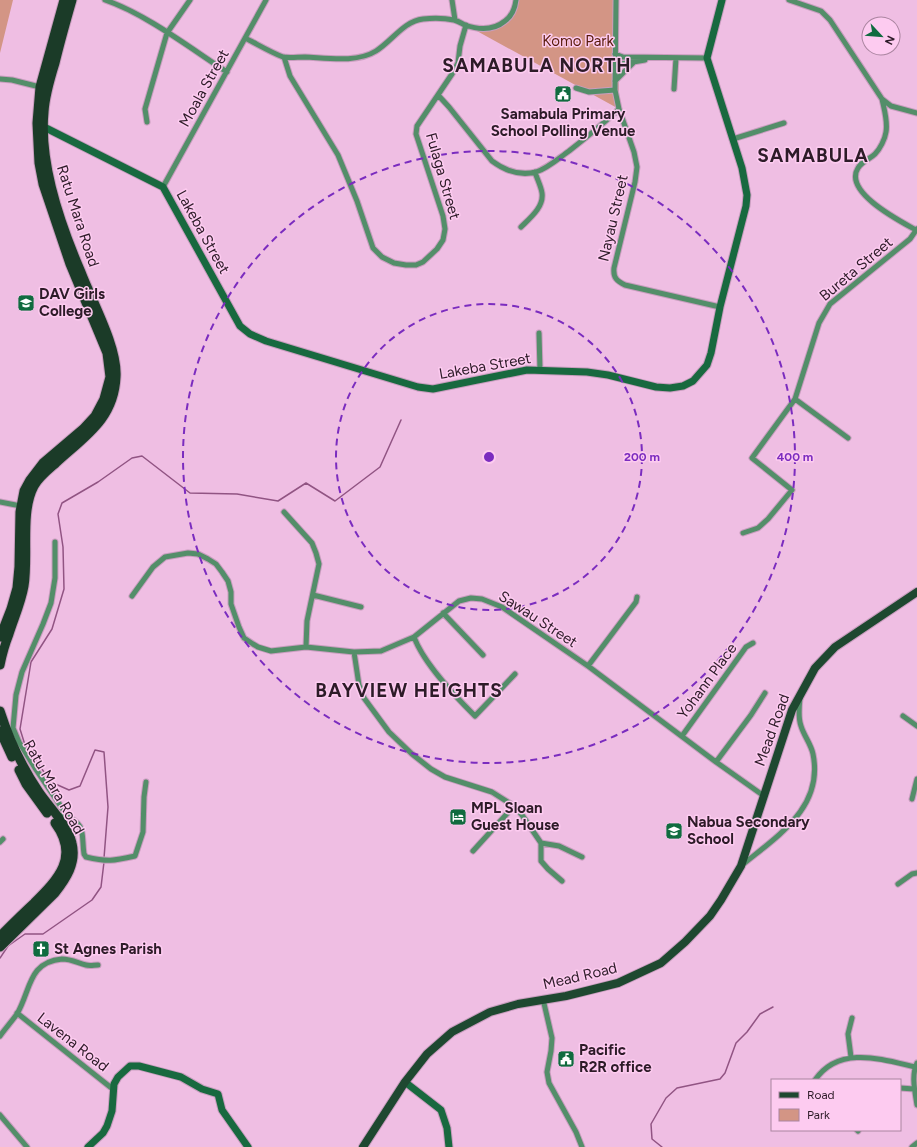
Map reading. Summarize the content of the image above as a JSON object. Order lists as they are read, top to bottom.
{
  "streets": {
    "highway": ["Ratu Mara Road"],
    "main road": ["Lakeba Street", "Mead Road"],
    "street": [
      "Moala Street",
      "Fulaga Street",
      "Nayau Street",
      "Bureta Street",
      "Sawau Street",
      "Yohann Place",
      "Lavena Road"
    ]
  },
  "crossings": [
    ["Moala Street", "Lakeba Street"],
    ["Ratu Mara Road", "Lakeba Street"],
    ["Nayau Street", "Lakeba Street"],
    ["Sawau Street", "Yohann Place"],
    ["Sawau Street", "Mead Road"]
  ],
  "districts": ["SAMABULA NORTH", "SAMABULA", "BAYVIEW HEIGHTS"],
  "parks": ["Komo Park"],
  "places": {
    "public building": ["Samabula Primary School Polling Venue", "Pacific R2R office"],
    "school or university": ["DAV Girls College", "Nabua Secondary School"],
    "hotel": ["MPL Sloan Guest House"],
    "church": ["St Agnes Parish"]
  },
  "legend": ["Road", "Park"],
  "north": "bottom right",
  "rings": ["200 m", "400 m"]
}
